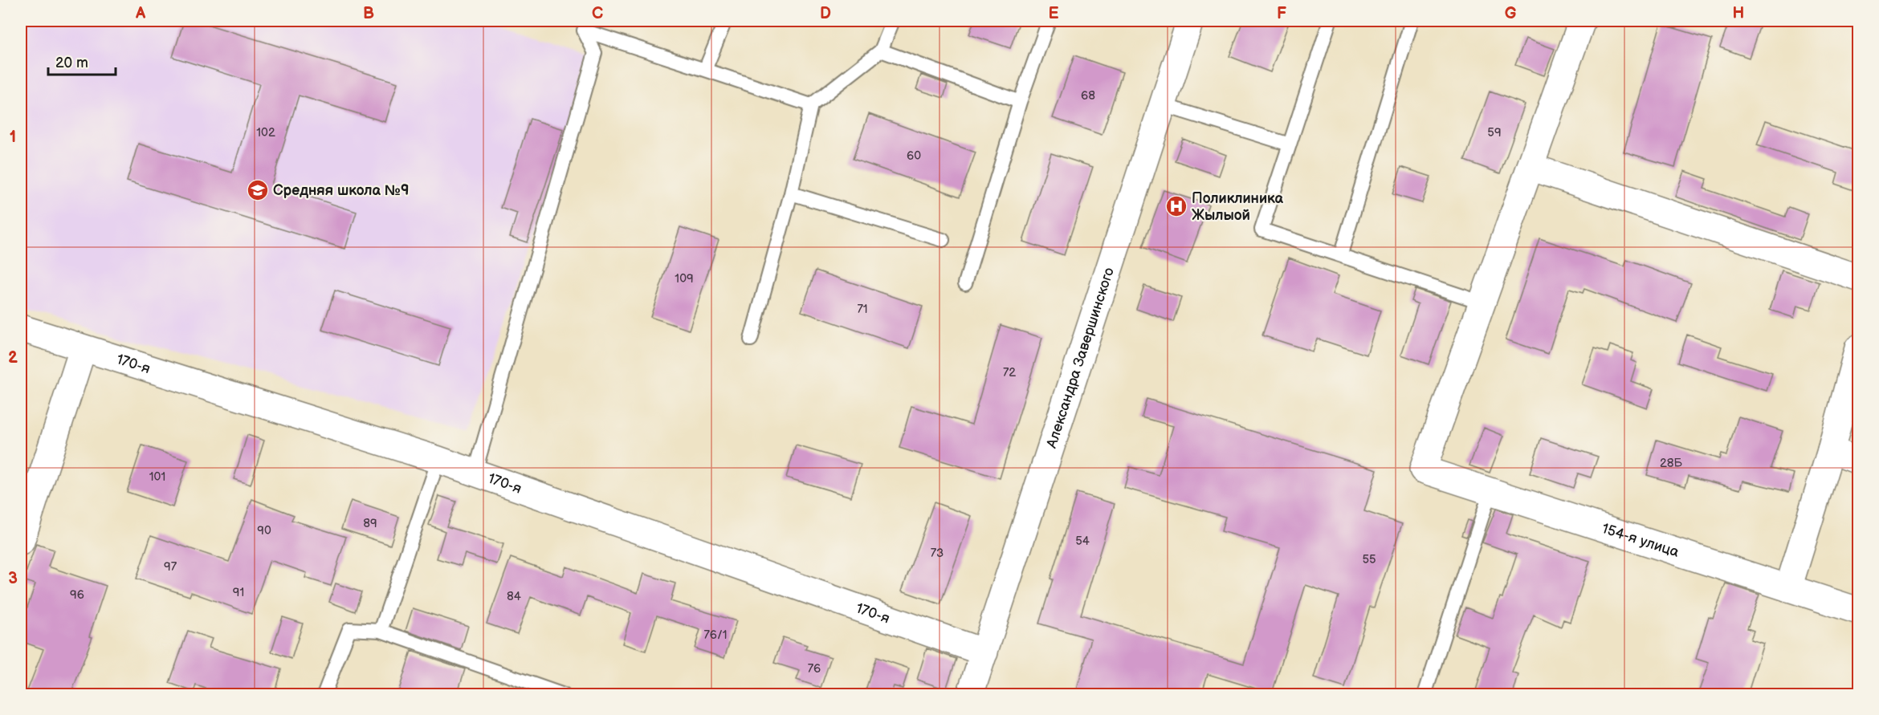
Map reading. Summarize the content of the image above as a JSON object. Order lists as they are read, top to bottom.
{
  "streets": {
    "street": ["Александра Завершинского", "170-я", "154-я улица"]
  },
  "crossings": [
    ["Александра Завершинского", "170-я"]
  ],
  "places": {
    "school or university": ["Средняя школа №9"],
    "hospital": ["Поликлиника Жылыой"]
  },
  "house_numbers": [
    "68",
    "102",
    "59",
    "60",
    "109",
    "71",
    "72",
    "28Б",
    "101",
    "89",
    "90",
    "54",
    "73",
    "55",
    "97",
    "91",
    "96",
    "84",
    "76/1",
    "76"
  ],
  "scale_bar": "20 m",
  "grid": {
    "columns": [
      "A",
      "B",
      "C",
      "D",
      "E",
      "F",
      "G",
      "H"
    ],
    "rows": ["1", "2", "3"]
  }
}
